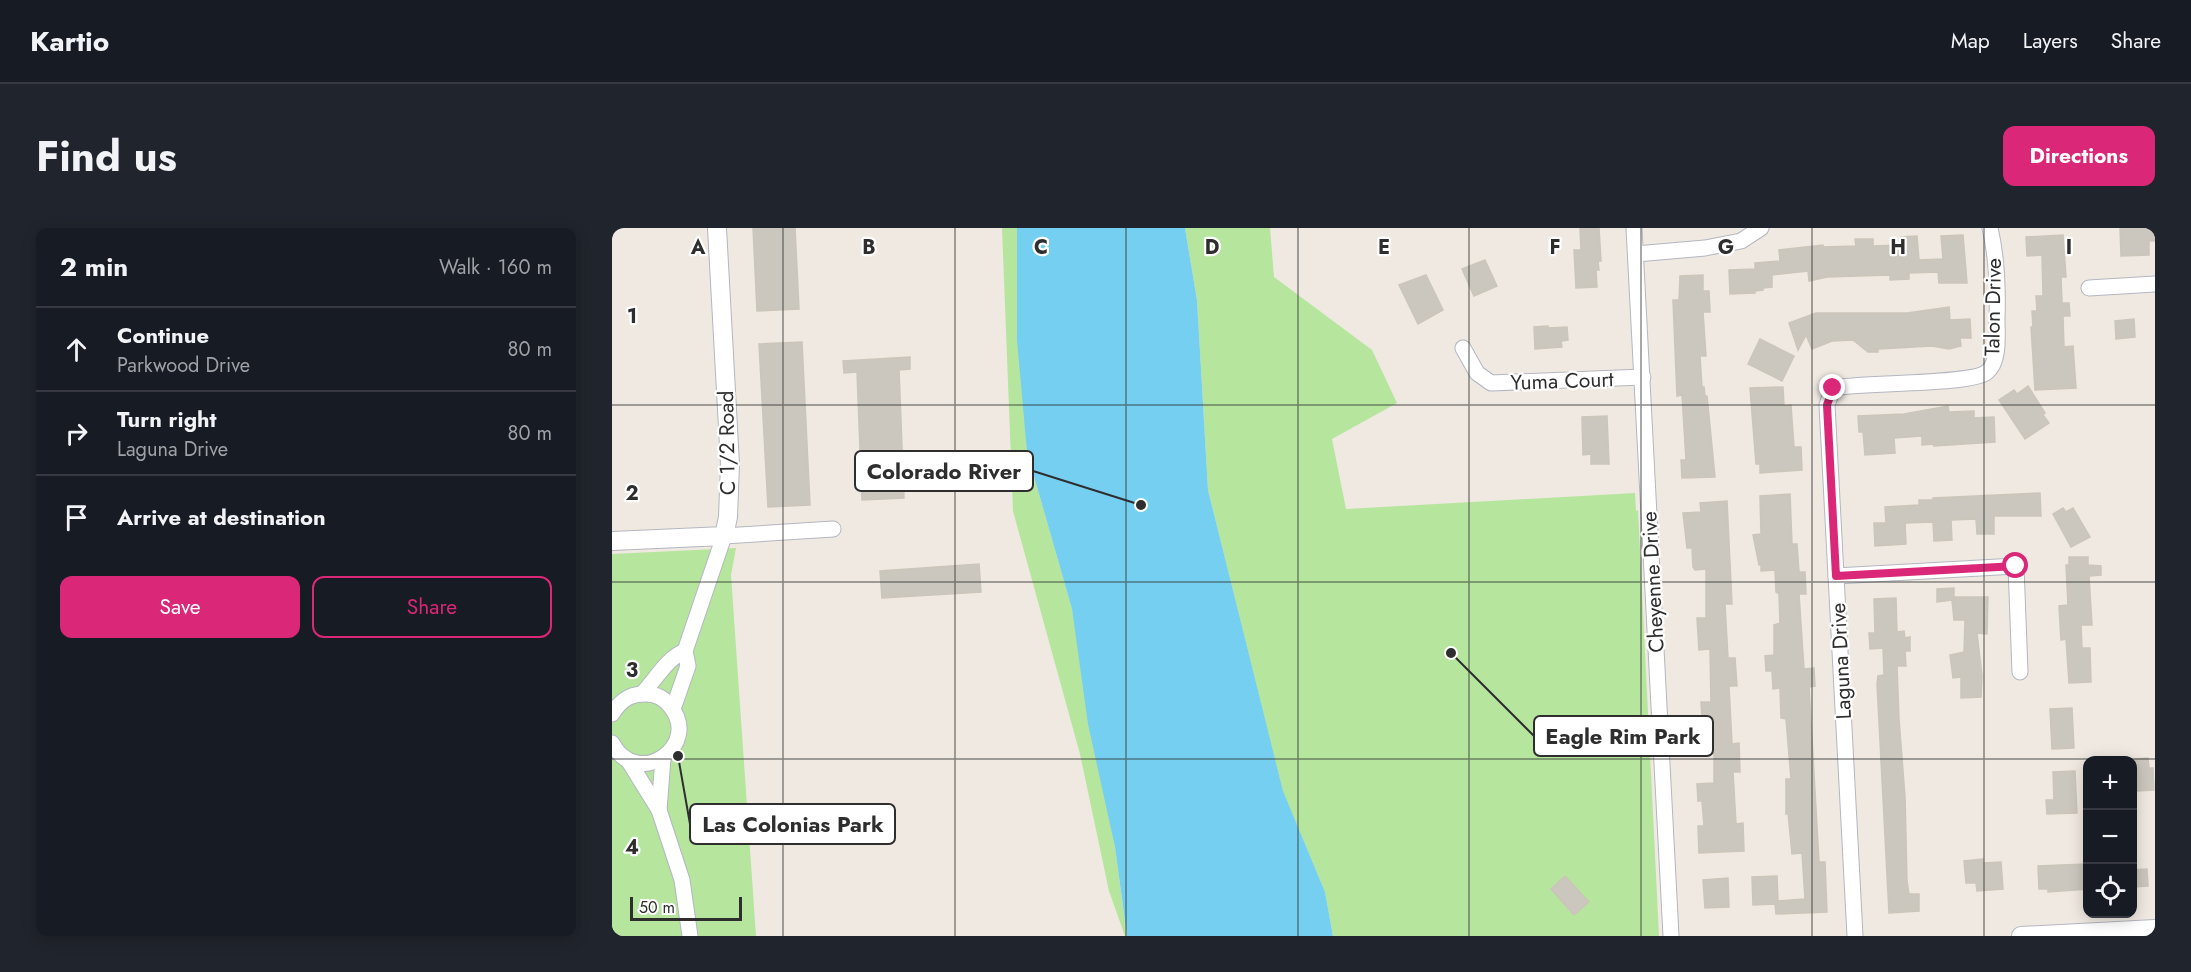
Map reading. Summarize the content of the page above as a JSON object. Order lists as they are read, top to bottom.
{
  "streets": {
    "street": [
      "Talon Drive",
      "Yuma Court",
      "C 1/2 Road",
      "Cheyenne Drive",
      "Laguna Drive"
    ]
  },
  "crossings": [
    ["Talon Drive", "Laguna Drive"],
    ["Yuma Court", "Cheyenne Drive"]
  ],
  "places": ["Colorado River", "Eagle Rim Park", "Las Colonias Park"],
  "scale_bar": "50 m",
  "page": {
    "header": "Kartio",
    "nav": ["Map", "Layers", "Share"],
    "title": "Find us",
    "buttons": [
      "Directions",
      ["Save", "Share"]
    ],
    "heading": ["2 min", "Walk · 160 m"],
    "list": [
      ["Continue", "Parkwood Drive", "80 m"],
      ["Turn right", "Laguna Drive", "80 m"],
      "Arrive at destination"
    ],
    "map_buttons": ["+", "−"],
    "scale": "50 m"
  },
  "grid": {
    "columns": [
      "A",
      "B",
      "C",
      "D",
      "E",
      "F",
      "G",
      "H",
      "I"
    ],
    "rows": [
      "1",
      "2",
      "3",
      "4"
    ]
  }
}
